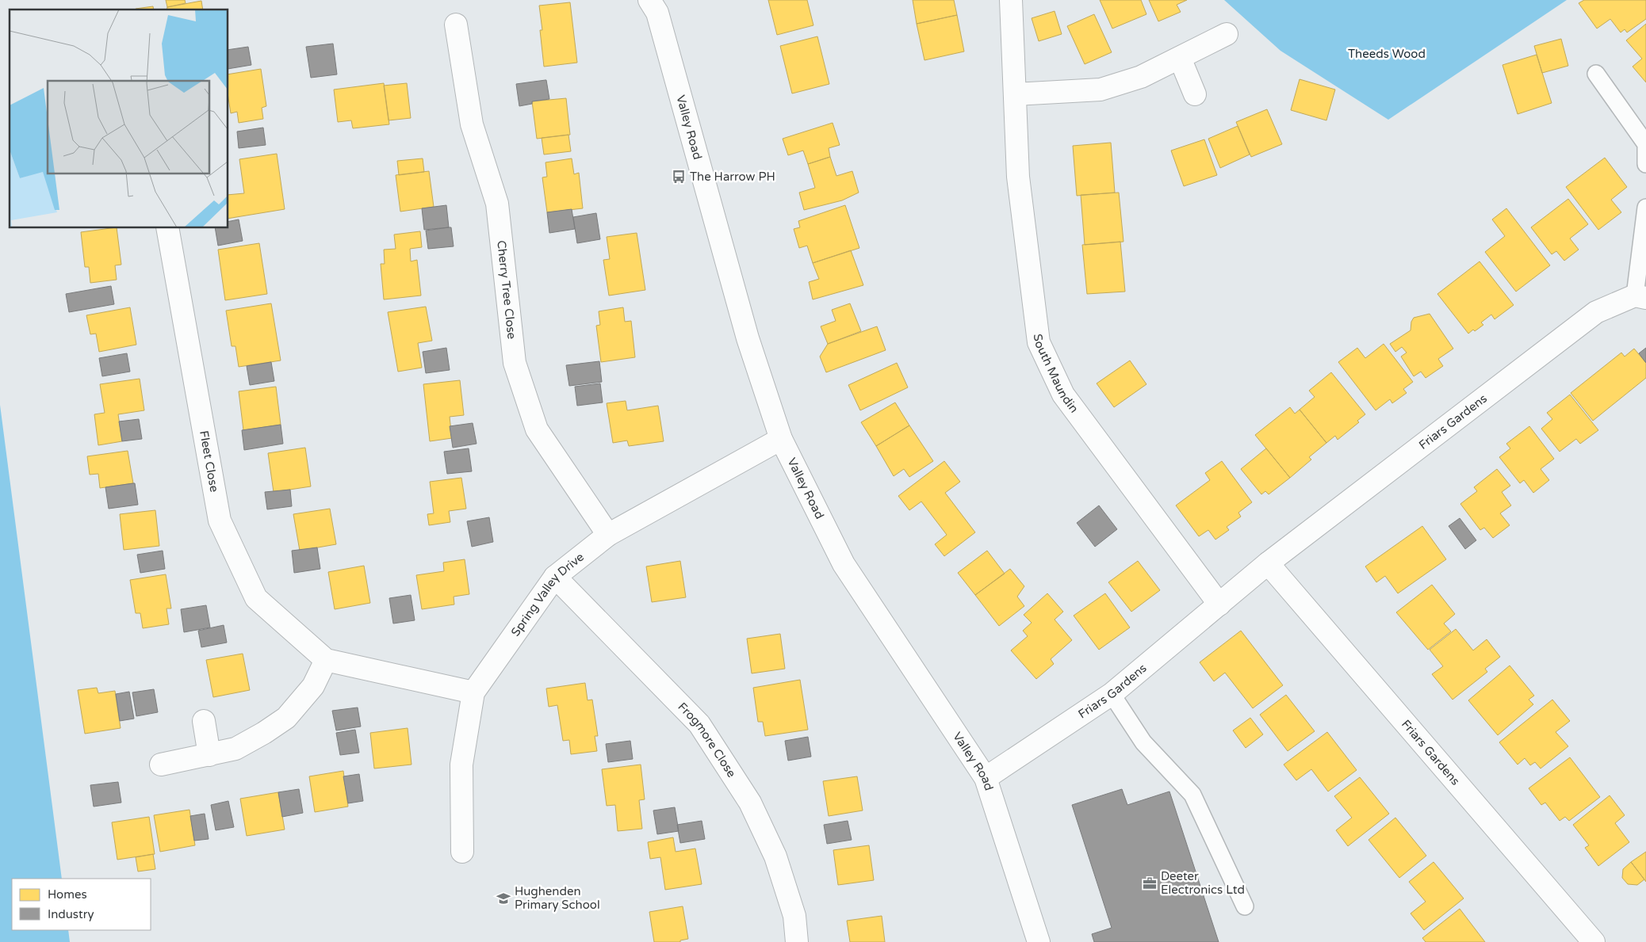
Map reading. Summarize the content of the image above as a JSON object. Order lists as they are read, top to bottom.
{
  "streets": {
    "street": [
      "Valley Road",
      "Cherry Tree Close",
      "South Maundin",
      "Friars Gardens",
      "Fleet Close",
      "Spring Valley Drive",
      "Frogmore Close"
    ]
  },
  "crossings": [
    ["Valley Road", "Friars Gardens"],
    ["Valley Road", "Spring Valley Drive"],
    ["Cherry Tree Close", "Spring Valley Drive"],
    ["South Maundin", "Friars Gardens"],
    ["Spring Valley Drive", "Frogmore Close"]
  ],
  "parks": ["Theeds Wood"],
  "places": {
    "bus stop": ["The Harrow PH"],
    "office": ["Deeter Electronics Ltd"],
    "school or university": ["Hughenden Primary School"]
  },
  "legend": ["Homes", "Industry"]
}
